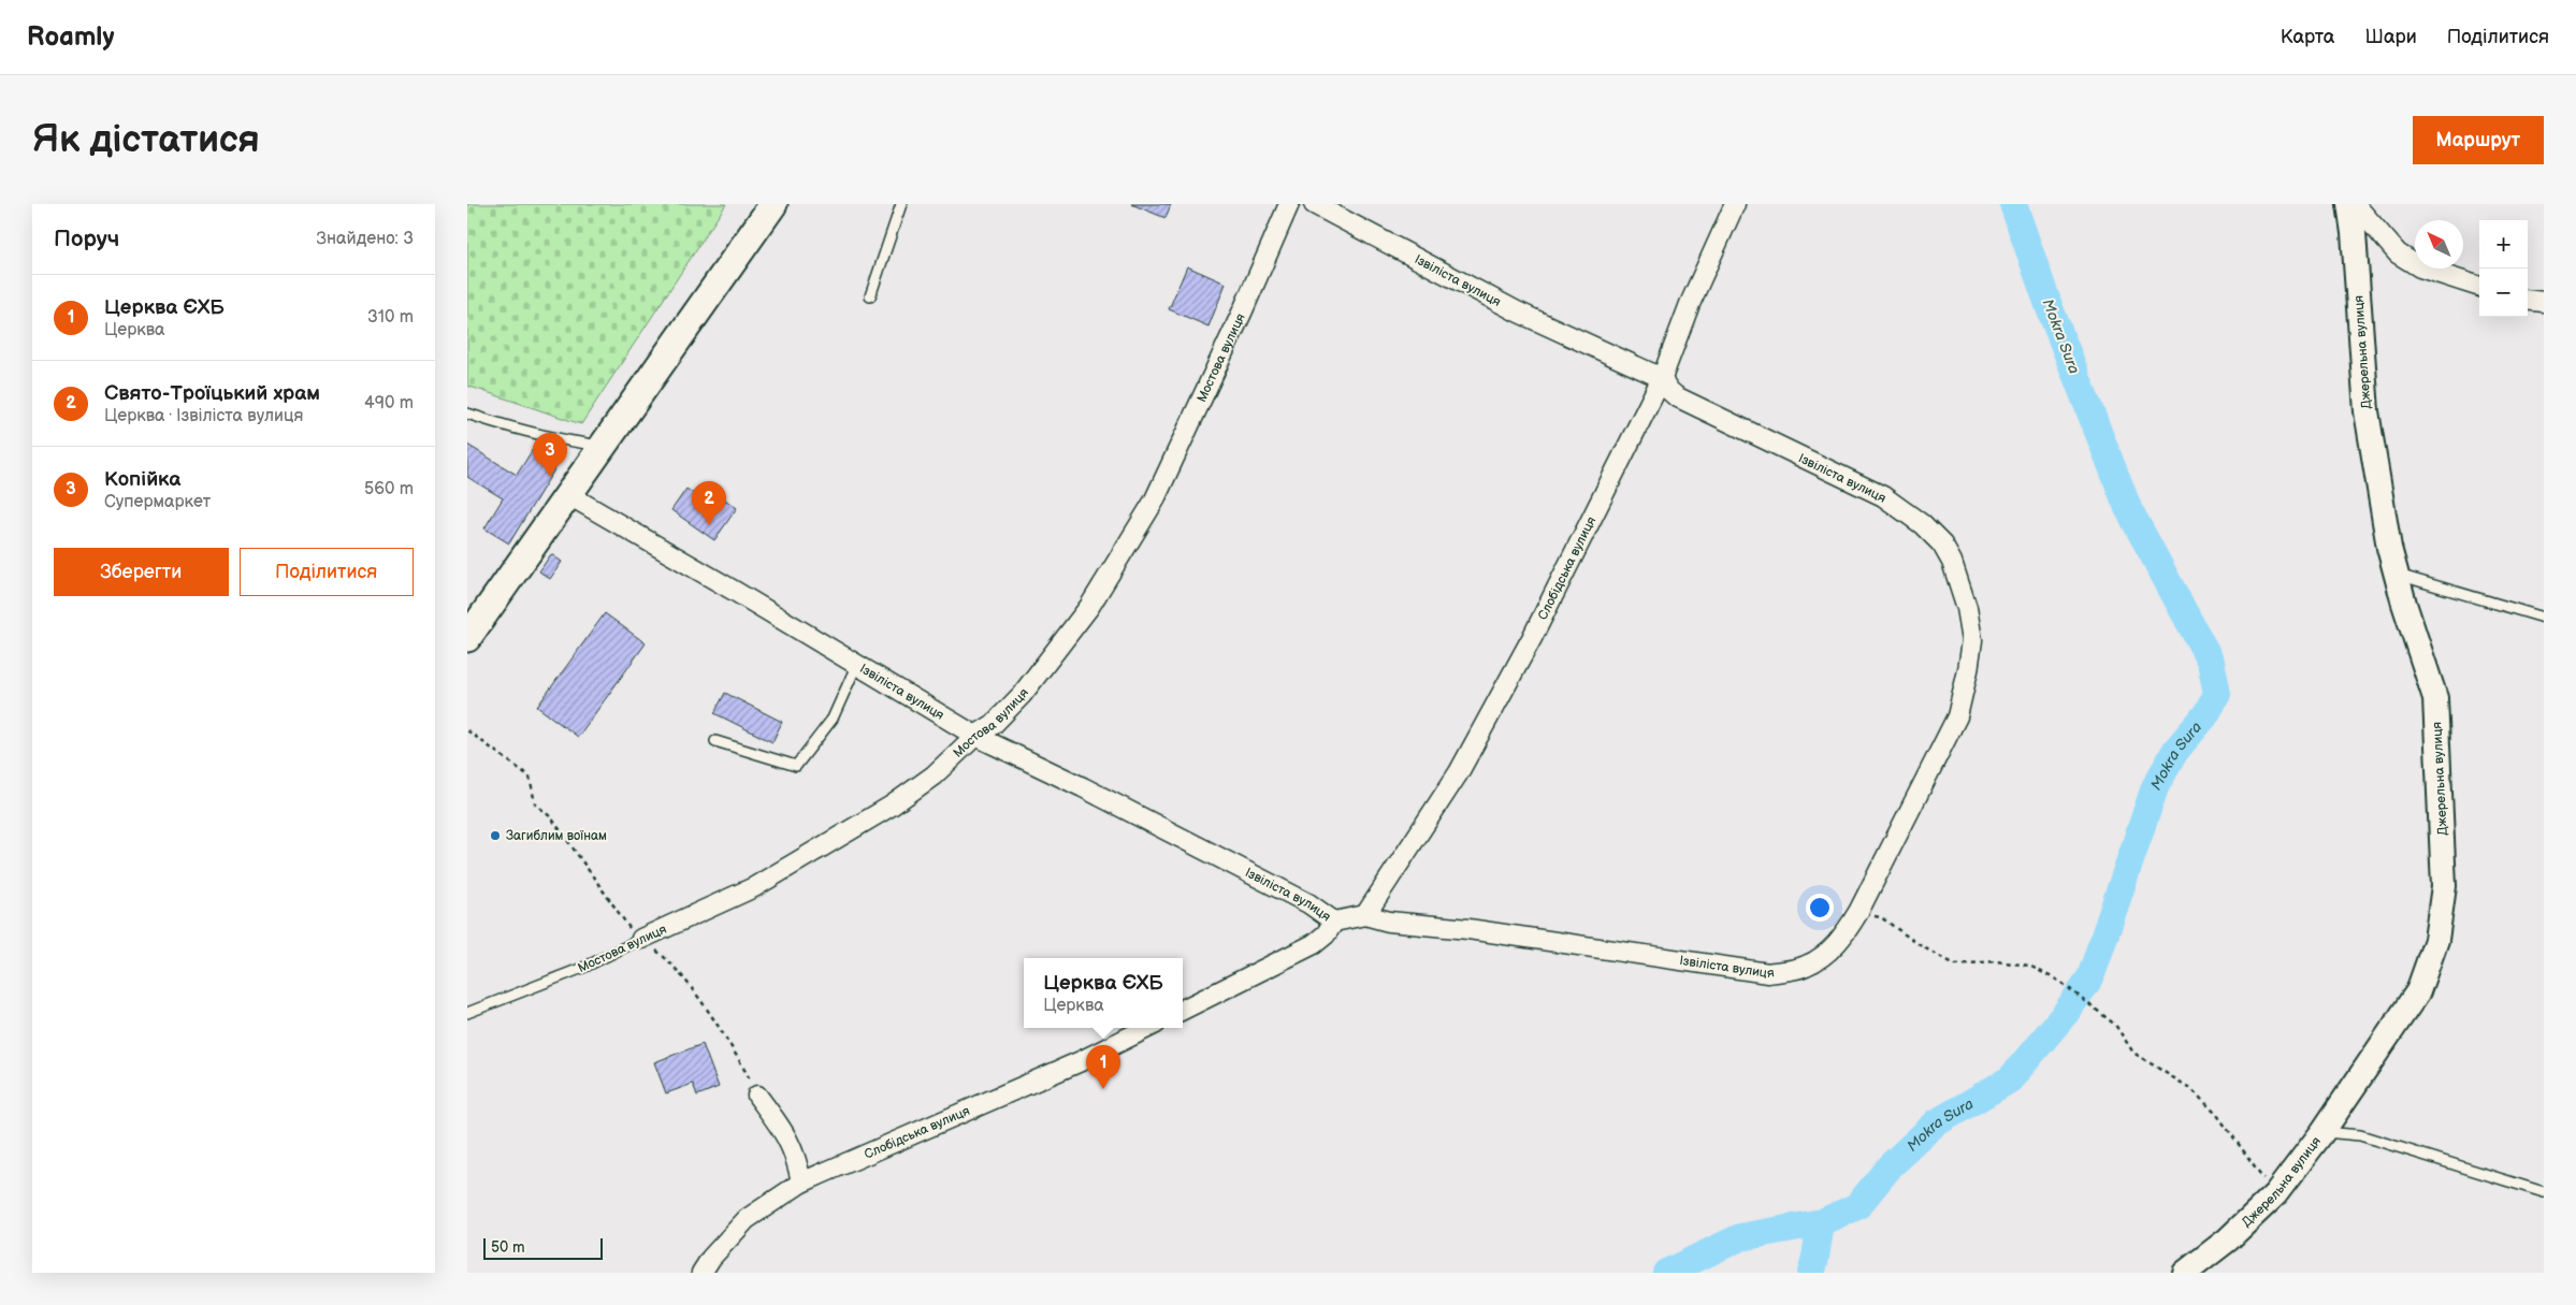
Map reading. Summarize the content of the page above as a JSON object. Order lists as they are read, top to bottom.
{
  "streets": {
    "street": [
      "Ізвіліста вулиця",
      "Джерельна вулиця",
      "Мостова вулиця",
      "Слобідська вулиця"
    ]
  },
  "crossings": [
    ["Ізвіліста вулиця", "Мостова вулиця"],
    ["Ізвіліста вулиця", "Слобідська вулиця"]
  ],
  "water": ["Mokra Sura"],
  "places": ["Загиблим воїнам"],
  "scale_bar": "50 m",
  "north": "top left",
  "page": {
    "header": "Roamly",
    "nav": ["Карта", "Шари", "Поділитися"],
    "buttons": [
      "Маршрут",
      ["Зберегти", "Поділитися"]
    ],
    "title": "Як дістатися",
    "heading": ["Поруч", "Знайдено: 3"],
    "map_buttons": ["+", "−"],
    "list": [
      {
        "mark": "1",
        "name": "Церква ЄХБ",
        "note": "Церква",
        "value": "310 m"
      },
      {
        "mark": "2",
        "name": "Свято-Троїцький храм",
        "note": "Церква · Ізвіліста вулиця",
        "value": "490 m"
      },
      {
        "mark": "3",
        "name": "Копійка",
        "note": "Супермаркет",
        "value": "560 m"
      }
    ],
    "pins": ["3", "2", "1"],
    "popup": ["Церква ЄХБ", "Церква"],
    "scale": "50 m"
  }
}
